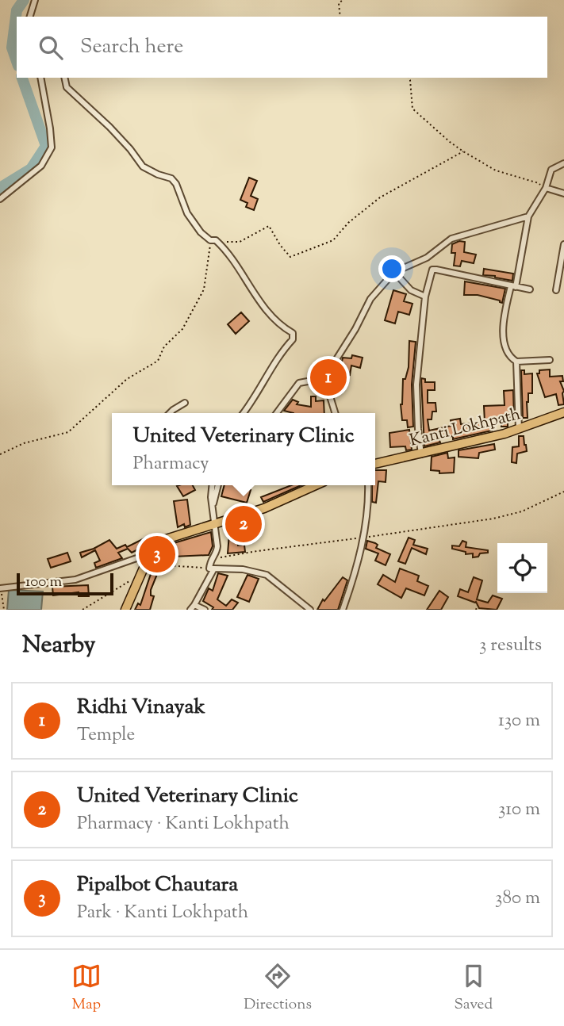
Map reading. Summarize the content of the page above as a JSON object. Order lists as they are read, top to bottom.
{
  "streets": {
    "main road": ["Kanti Lokhpath"]
  },
  "scale_bar": "100 m",
  "page": {
    "search": "Search here",
    "pins": ["1", "2", "3"],
    "popup": ["United Veterinary Clinic", "Pharmacy"],
    "scale": "100 m",
    "heading": ["Nearby", "3 results"],
    "list": [
      {
        "mark": "1",
        "name": "Ridhi Vinayak",
        "note": "Temple",
        "value": "130 m"
      },
      {
        "mark": "2",
        "name": "United Veterinary Clinic",
        "note": "Pharmacy · Kanti Lokhpath",
        "value": "310 m"
      },
      {
        "mark": "3",
        "name": "Pipalbot Chautara",
        "note": "Park · Kanti Lokhpath",
        "value": "380 m"
      }
    ],
    "nav": ["Map", "Directions", "Saved"]
  }
}
